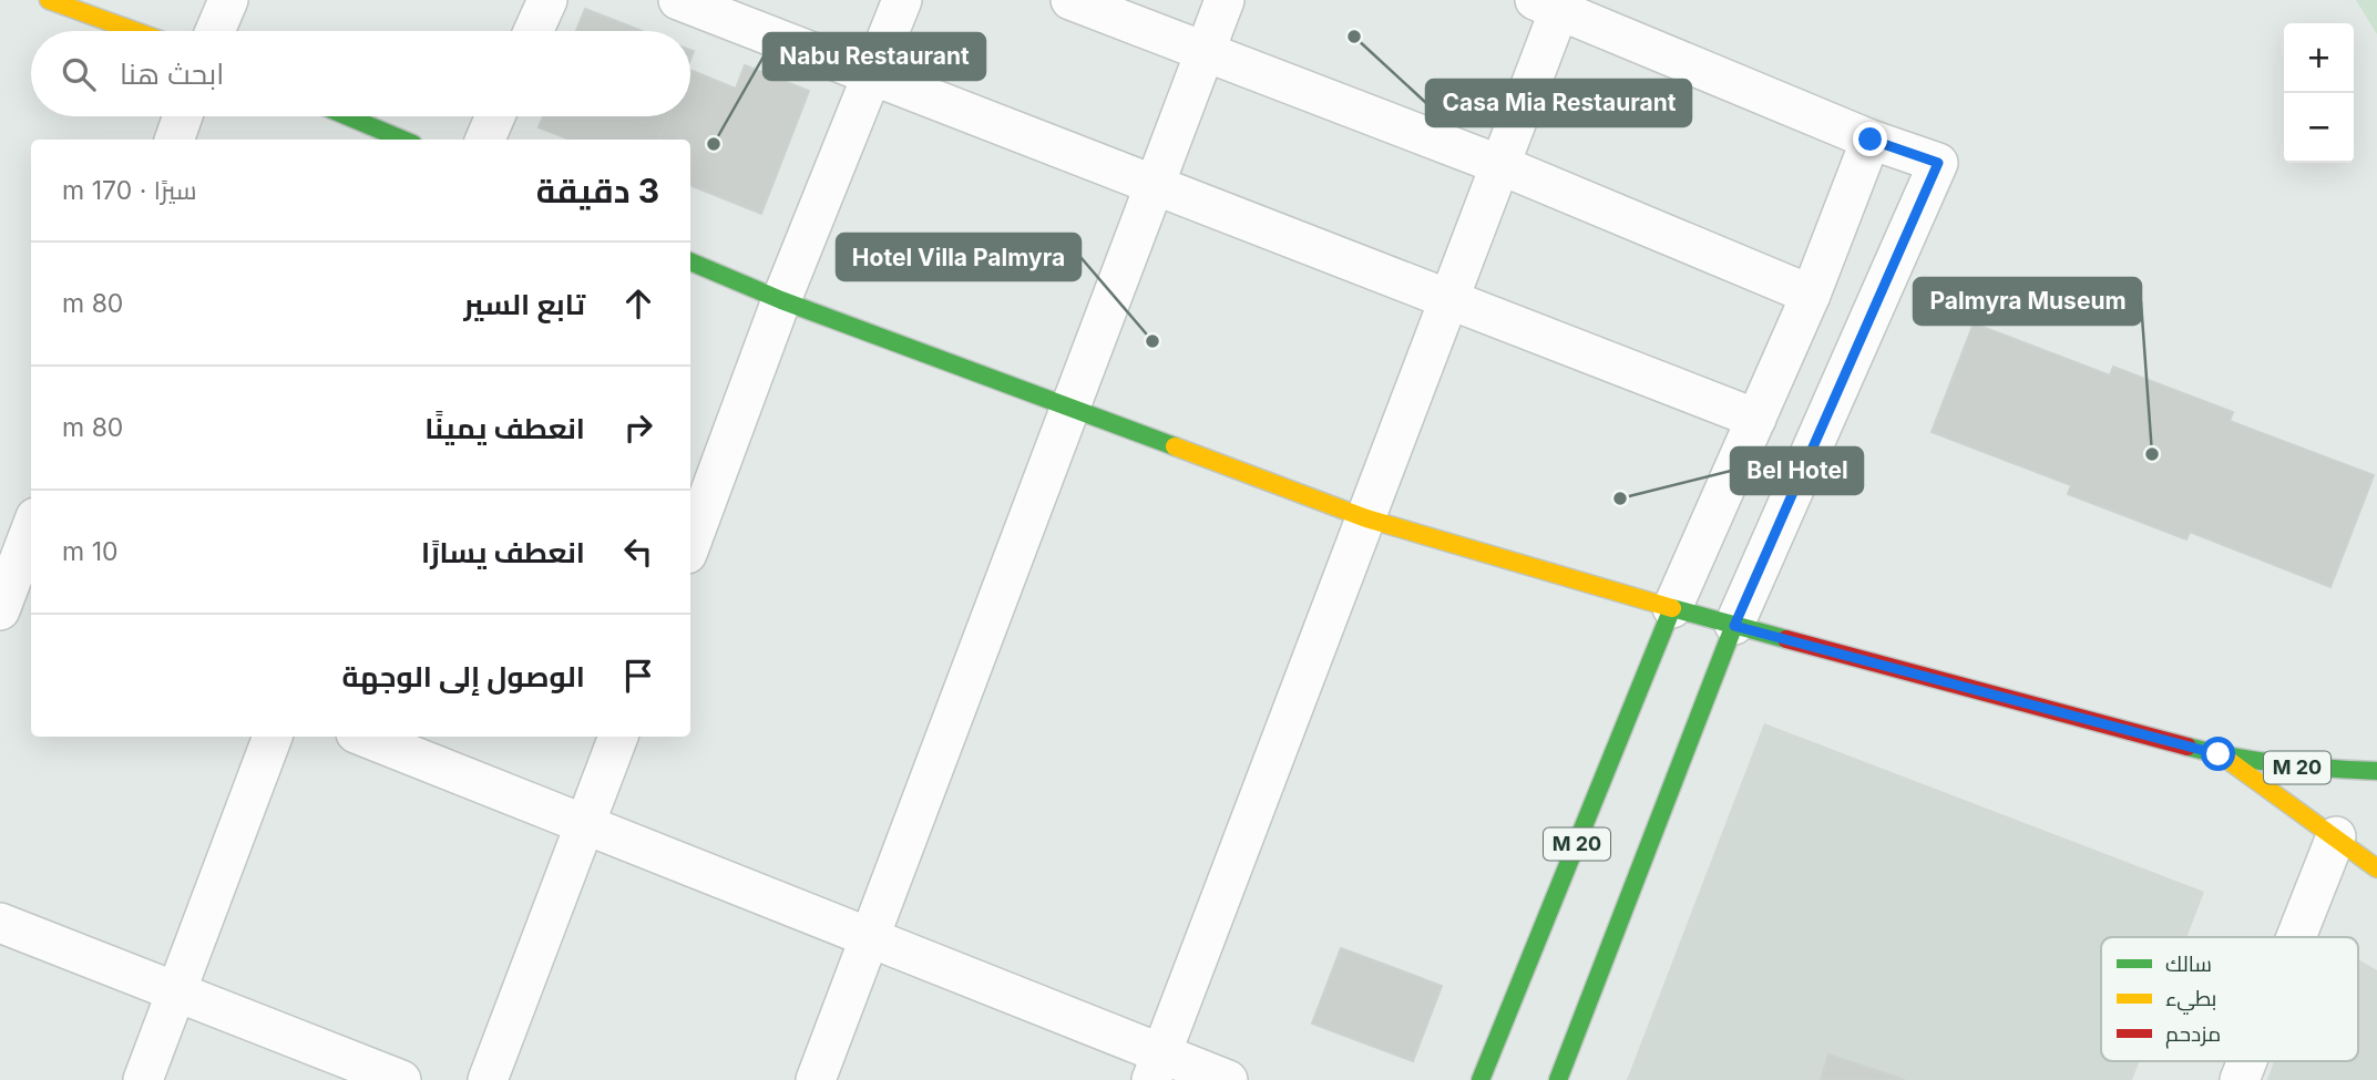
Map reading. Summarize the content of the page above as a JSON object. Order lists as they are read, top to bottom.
{
  "streets": {
    "main road": ["M 20"]
  },
  "places": [
    "Casa Mia Restaurant",
    "Nabu Restaurant",
    "Hotel Villa Palmyra",
    "Palmyra Museum",
    "Bel Hotel"
  ],
  "legend": ["سالك", "بطيء", "مزدحم"],
  "page": {
    "map_buttons": ["+", "−"],
    "search": "ابحث هنا",
    "heading": ["3 دقيقة", "سيرًا · 170 m"],
    "list": [
      ["تابع السير", "80 m"],
      ["انعطف يمينًا", "80 m"],
      ["انعطف يسارًا", "10 m"],
      "الوصول إلى الوجهة"
    ]
  }
}
